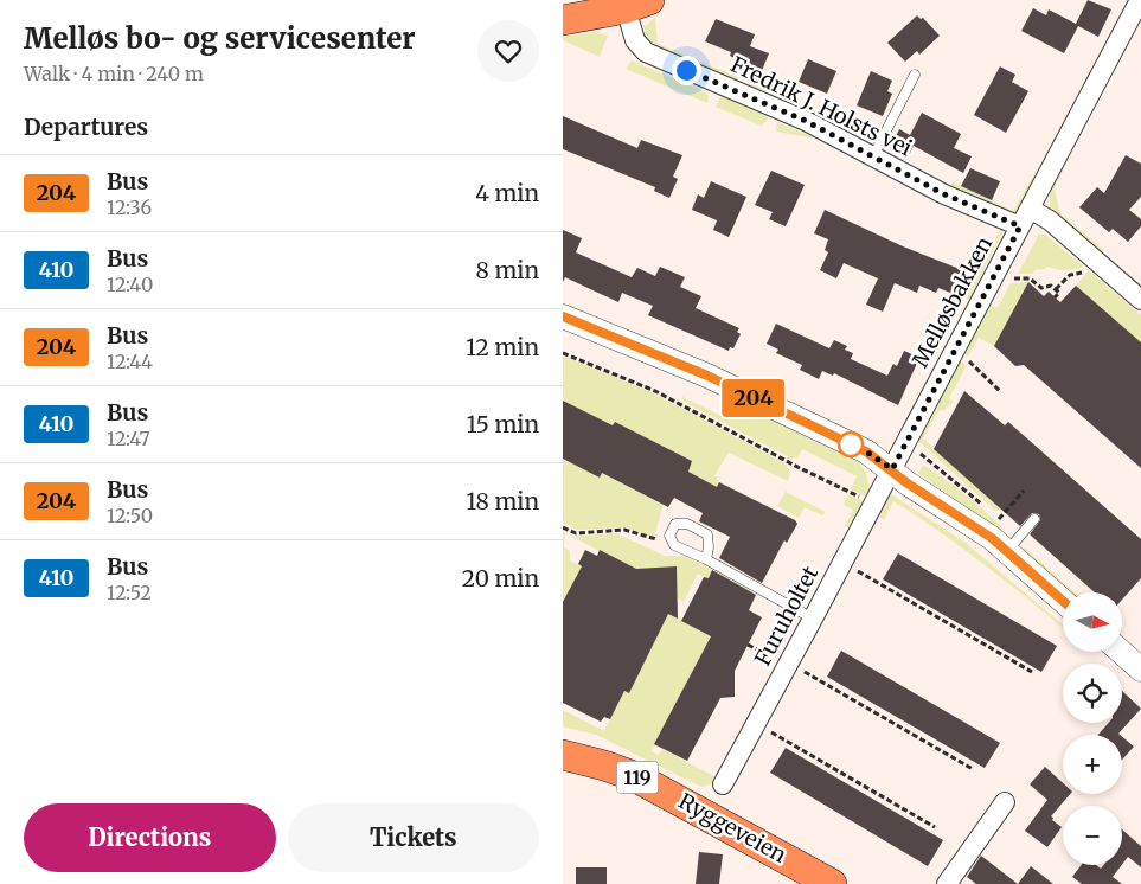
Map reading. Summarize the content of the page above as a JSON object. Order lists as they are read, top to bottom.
{
  "streets": {
    "main road": ["119", "Ryggeveien"],
    "street": ["Fredrik J. Holsts vei", "Melløsbakken", "Furuholtet"]
  },
  "crossings": [
    ["Fredrik J. Holsts vei", "Melløsbakken"],
    ["Melløsbakken", "Furuholtet"]
  ],
  "lines": ["bus line 204"],
  "north": "right",
  "page": {
    "heading": [
      ["Melløs bo- og servicesenter", "Walk · 4 min · 240 m"],
      "Departures"
    ],
    "on_map": "204",
    "list": [
      {
        "mark": "204",
        "name": "Bus",
        "note": "12:36",
        "value": "4 min"
      },
      {
        "mark": "410",
        "name": "Bus",
        "note": "12:40",
        "value": "8 min"
      },
      {
        "mark": "204",
        "name": "Bus",
        "note": "12:44",
        "value": "12 min"
      },
      {
        "mark": "410",
        "name": "Bus",
        "note": "12:47",
        "value": "15 min"
      },
      {
        "mark": "204",
        "name": "Bus",
        "note": "12:50",
        "value": "18 min"
      },
      {
        "mark": "410",
        "name": "Bus",
        "note": "12:52",
        "value": "20 min"
      }
    ],
    "map_buttons": ["+", "−"],
    "buttons": ["Directions", "Tickets"]
  }
}
